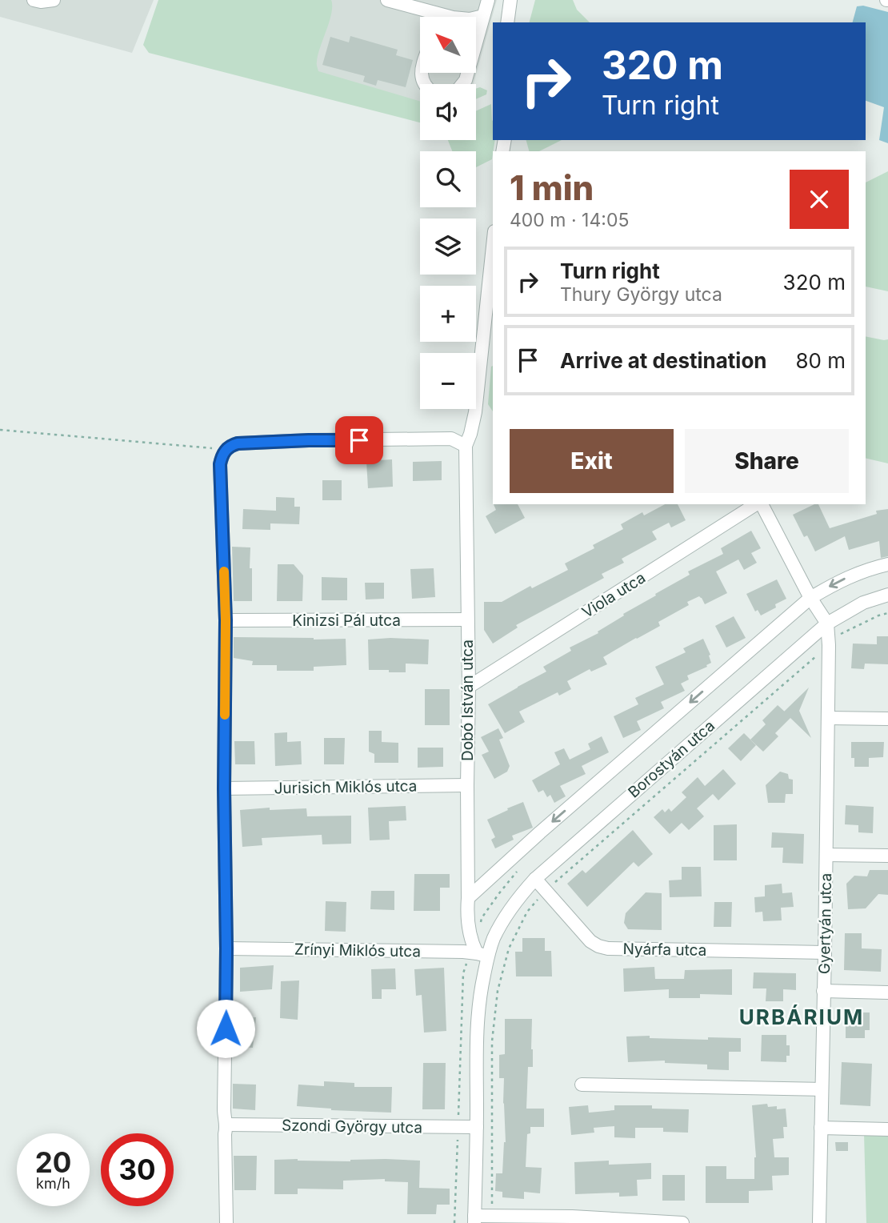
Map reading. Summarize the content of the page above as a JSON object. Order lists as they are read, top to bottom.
{
  "streets": {
    "street": [
      "Viola utca",
      "Kinizsi Pál utca",
      "Dobó István utca",
      "Borostyán utca",
      "Jurisich Miklós utca",
      "Gyertyán utca",
      "Nyárfa utca",
      "Zrínyi Miklós utca",
      "Szondi György utca"
    ]
  },
  "crossings": [
    ["Viola utca", "Dobó István utca"],
    ["Kinizsi Pál utca", "Dobó István utca"],
    ["Dobó István utca", "Borostyán utca"],
    ["Dobó István utca", "Jurisich Miklós utca"],
    ["Dobó István utca", "Zrínyi Miklós utca"],
    ["Borostyán utca", "Gyertyán utca"],
    ["Borostyán utca", "Nyárfa utca"],
    ["Borostyán utca", "Zrínyi Miklós utca"],
    ["Gyertyán utca", "Nyárfa utca"]
  ],
  "districts": ["URBÁRIUM"],
  "north": "top left",
  "page": {
    "map_buttons": ["+", "−"],
    "turn": ["320 m", "Turn right"],
    "heading": ["1 min", "400 m · 14:05"],
    "list": [
      {
        "name": "Turn right",
        "note": "Thury György utca",
        "value": "320 m"
      },
      {
        "name": "Arrive at destination",
        "value": "80 m"
      }
    ],
    "buttons": ["Exit", "Share"],
    "speed": "20 km/h",
    "limit": "30"
  }
}
